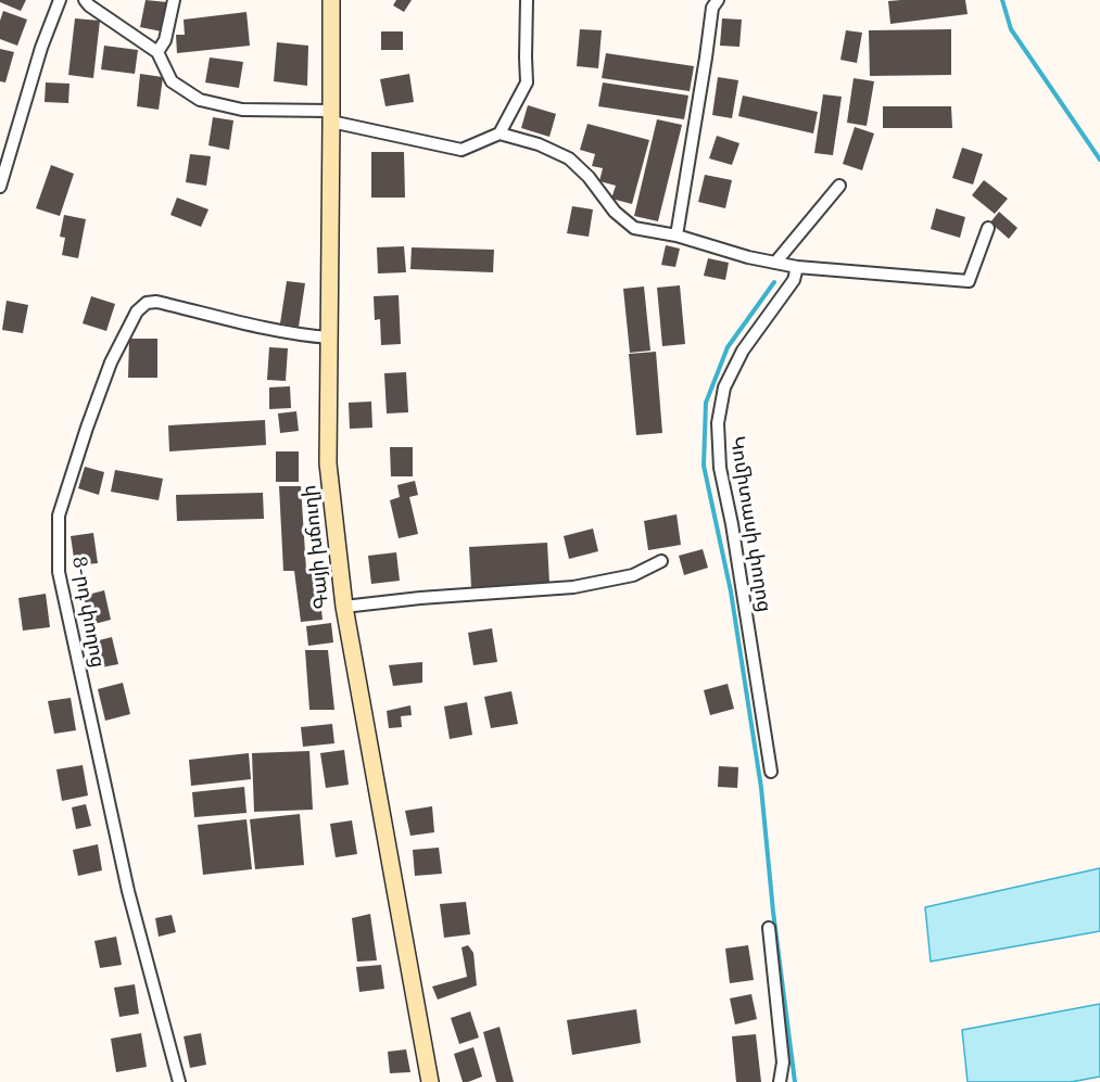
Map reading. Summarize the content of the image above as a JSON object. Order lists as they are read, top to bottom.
{
  "streets": {
    "main road": ["Գայի խճուղի"],
    "street": ["Կոմիտասի փողոց", "8-րդ փողոց"]
  },
  "crossings": [
    ["Գայի խճուղի", "8-րդ փողոց"]
  ]
}
